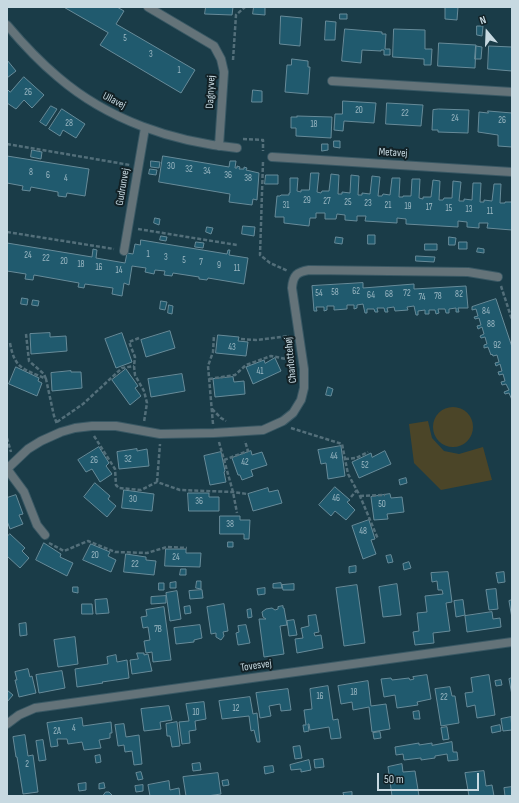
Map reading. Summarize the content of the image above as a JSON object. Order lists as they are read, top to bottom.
{
  "streets": {
    "street": [
      "Dagnyvej",
      "Ullavej",
      "Metavej",
      "Gudrunvej",
      "Charlottehøj",
      "Tovesvej"
    ]
  },
  "crossings": [
    ["Dagnyvej", "Ullavej"],
    ["Ullavej", "Gudrunvej"]
  ],
  "house_numbers": [
    "5",
    "3",
    "1",
    "26",
    "20",
    "22",
    "24",
    "26",
    "28",
    "18",
    "30",
    "32",
    "34",
    "8",
    "6",
    "36",
    "4",
    "38",
    "29",
    "27",
    "25",
    "23",
    "31",
    "21",
    "19",
    "17",
    "15",
    "13",
    "11",
    "1",
    "24",
    "3",
    "22",
    "5",
    "20",
    "7",
    "18",
    "9",
    "16",
    "11",
    "14",
    "62",
    "58",
    "54",
    "72",
    "68",
    "82",
    "64",
    "78",
    "74",
    "84",
    "88",
    "92",
    "43",
    "41",
    "44",
    "32",
    "26",
    "42",
    "52",
    "46",
    "30",
    "36",
    "50",
    "38",
    "48",
    "20",
    "24",
    "22",
    "7B",
    "18",
    "16",
    "22",
    "12",
    "10",
    "4",
    "2A",
    "2"
  ],
  "scale_bar": "50 m",
  "north": "top"
}
